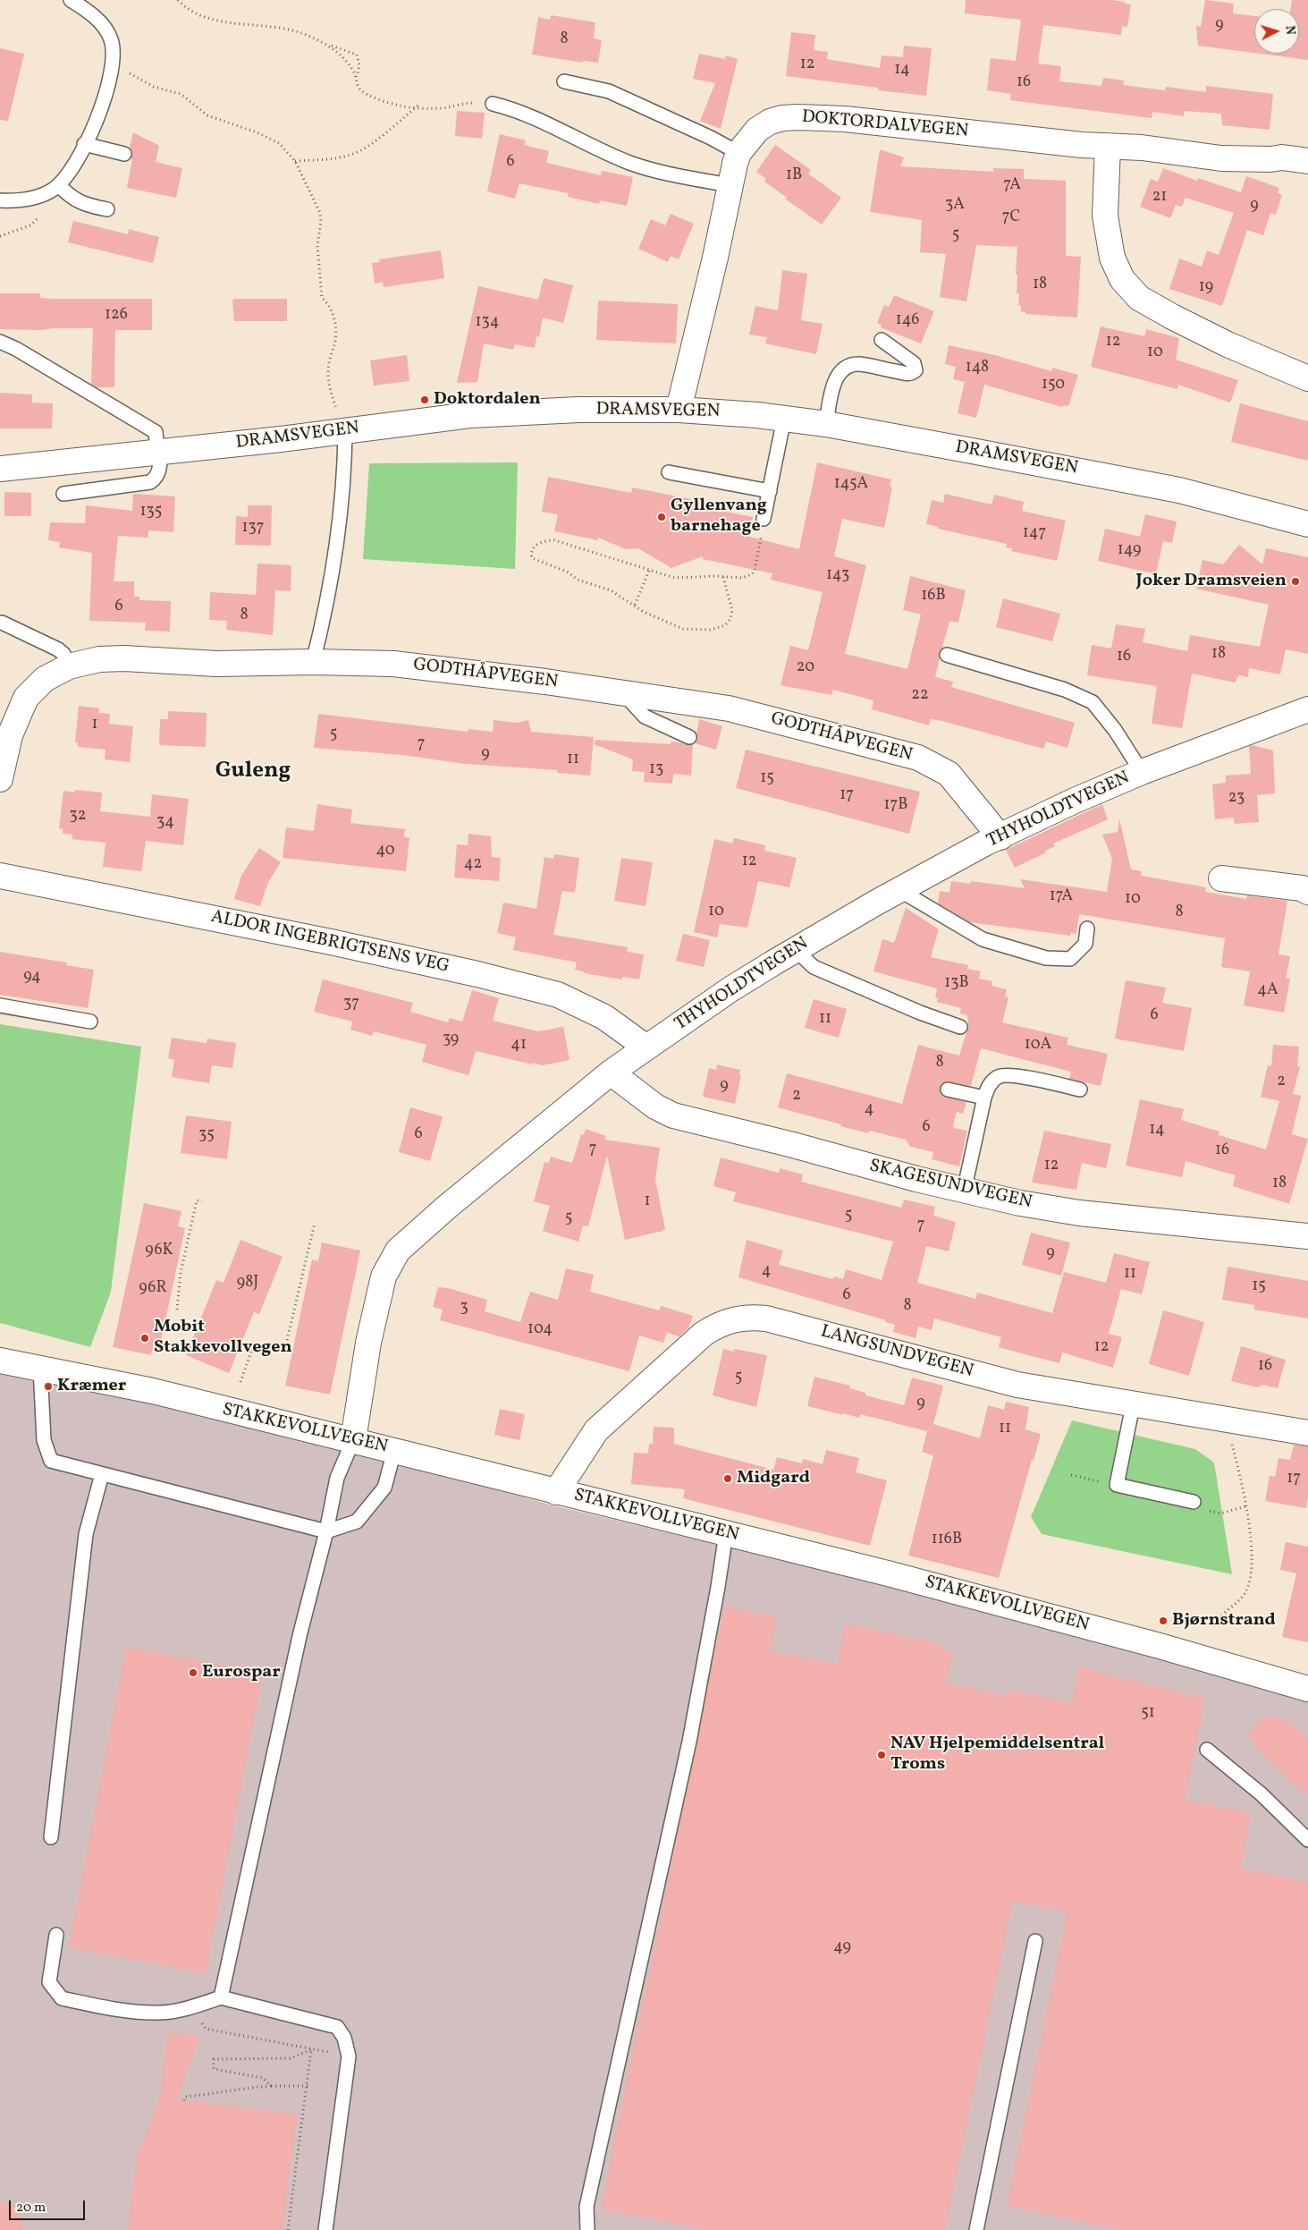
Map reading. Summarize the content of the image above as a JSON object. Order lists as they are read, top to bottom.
{
  "streets": {
    "street": [
      "DOKTORDALVEGEN",
      "DRAMSVEGEN",
      "GODTHÅPVEGEN",
      "THYHOLDTVEGEN",
      "ALDOR INGEBRIGTSENS VEG",
      "SKAGESUNDVEGEN",
      "LANGSUNDVEGEN",
      "STAKKEVOLLVEGEN"
    ]
  },
  "crossings": [
    ["DOKTORDALVEGEN", "DRAMSVEGEN"],
    ["GODTHÅPVEGEN", "THYHOLDTVEGEN"],
    ["THYHOLDTVEGEN", "ALDOR INGEBRIGTSENS VEG"],
    ["THYHOLDTVEGEN", "SKAGESUNDVEGEN"],
    ["THYHOLDTVEGEN", "STAKKEVOLLVEGEN"],
    ["LANGSUNDVEGEN", "STAKKEVOLLVEGEN"]
  ],
  "districts": ["Guleng"],
  "places": [
    "Doktordalen",
    "Gyllenvang barnehage",
    "Joker Dramsveien",
    "Mobit Stakkevollvegen",
    "Kræmer",
    "Midgard",
    "Bjørnstrand",
    "Eurospar",
    "NAV Hjelpemiddelsentral Troms"
  ],
  "house_numbers": [
    "9",
    "8",
    "12",
    "14",
    "16",
    "6",
    "1B",
    "7A",
    "21",
    "3A",
    "9",
    "7C",
    "5",
    "18",
    "19",
    "126",
    "146",
    "134",
    "12",
    "10",
    "148",
    "150",
    "145A",
    "135",
    "137",
    "147",
    "149",
    "143",
    "16B",
    "6",
    "8",
    "18",
    "16",
    "20",
    "22",
    "1",
    "5",
    "7",
    "9",
    "11",
    "13",
    "15",
    "17",
    "23",
    "17B",
    "32",
    "34",
    "40",
    "12",
    "42",
    "17A",
    "10",
    "10",
    "8",
    "94",
    "13B",
    "4A",
    "37",
    "6",
    "11",
    "39",
    "41",
    "10A",
    "8",
    "2",
    "9",
    "2",
    "4",
    "6",
    "14",
    "6",
    "35",
    "7",
    "16",
    "12",
    "18",
    "1",
    "5",
    "5",
    "7",
    "96K",
    "9",
    "4",
    "11",
    "98J",
    "15",
    "96R",
    "6",
    "8",
    "3",
    "104",
    "12",
    "16",
    "5",
    "9",
    "11",
    "17",
    "116B",
    "51",
    "49"
  ],
  "scale_bar": "20 m",
  "north": "right"
}
